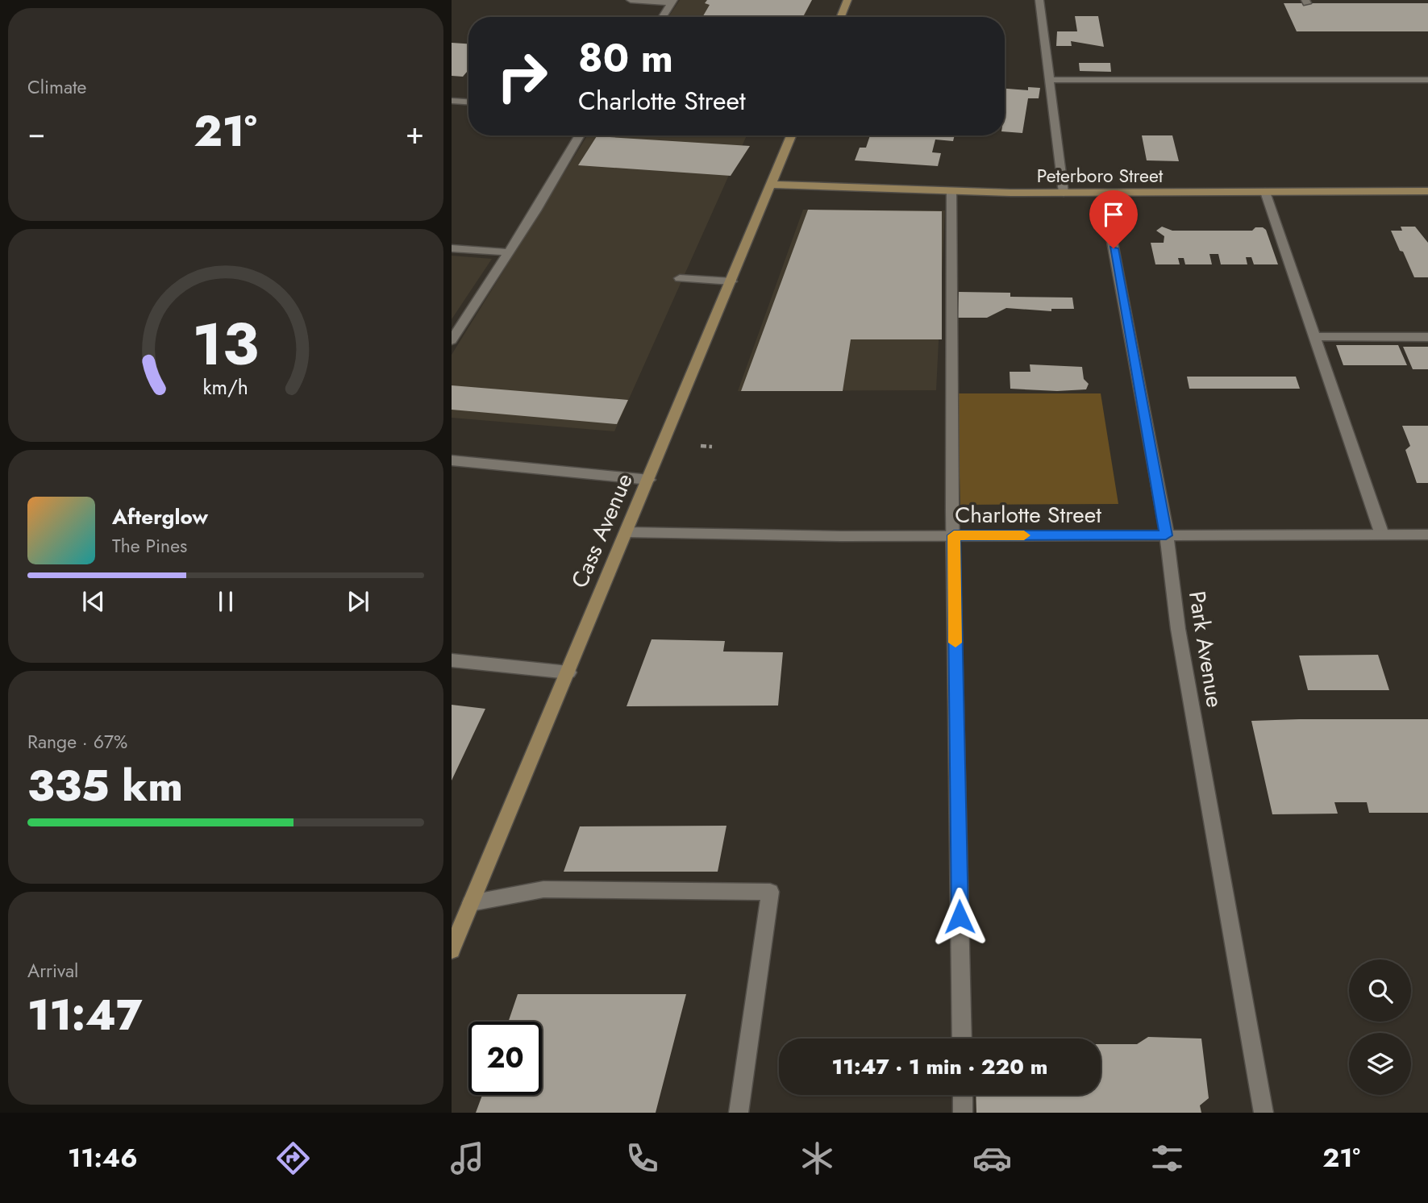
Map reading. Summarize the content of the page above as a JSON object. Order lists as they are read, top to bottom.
{
  "streets": {
    "street": [
      "Peterboro Street",
      "Charlotte Street",
      "Cass Avenue",
      "Park Avenue"
    ]
  },
  "crossings": [
    ["Peterboro Street", "Cass Avenue"],
    ["Peterboro Street", "Park Avenue"],
    ["Charlotte Street", "Cass Avenue"],
    ["Charlotte Street", "Park Avenue"]
  ],
  "page": {
    "tile": [
      "Climate",
      ["Range · 67%", "335 km"],
      ["Arrival", "11:47"]
    ],
    "turn": ["80 m", "Charlotte Street"],
    "heat": ["−", "21°", "+"],
    "song": ["Afterglow", "The Pines"],
    "limit": "20",
    "trip": "11:47 · 1 min · 220 m",
    "tabs": ["11:46", "21°"],
    "gauge": ["13", "km/h"]
  }
}
